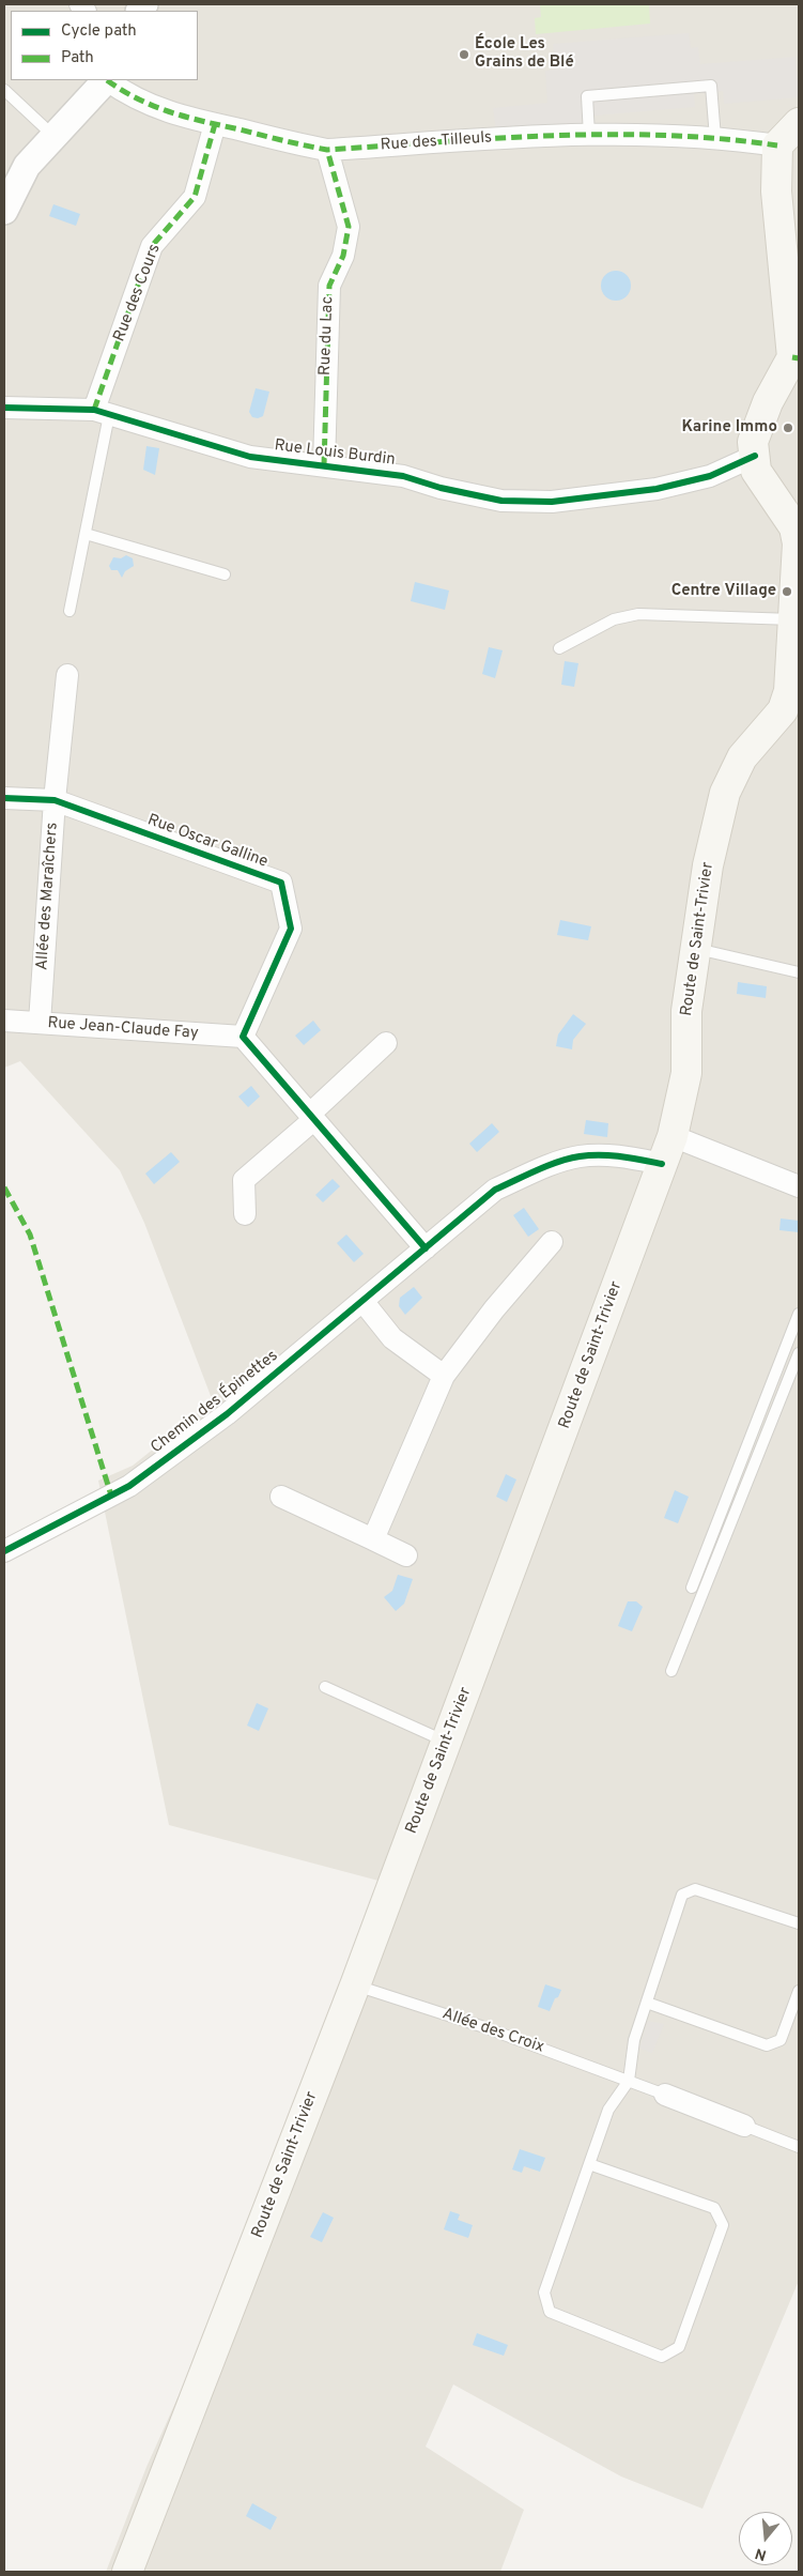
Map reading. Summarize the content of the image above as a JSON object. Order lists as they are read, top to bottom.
{
  "streets": {
    "main road": ["Route de Saint-Trivier"],
    "street": [
      "Rue des Tilleuls",
      "Rue des Cours",
      "Rue du Lac",
      "Rue Louis Burdin",
      "Rue Oscar Galline",
      "Allée des Maraîchers",
      "Rue Jean-Claude Fay",
      "Chemin des Épinettes"
    ],
    "lane": ["Allée des Croix"]
  },
  "crossings": [
    ["Rue des Tilleuls", "Rue des Cours"],
    ["Rue des Tilleuls", "Rue du Lac"],
    ["Rue des Tilleuls", "Route de Saint-Trivier"],
    ["Rue des Cours", "Rue Louis Burdin"],
    ["Rue du Lac", "Rue Louis Burdin"],
    ["Rue Louis Burdin", "Route de Saint-Trivier"],
    ["Rue Oscar Galline", "Allée des Maraîchers"],
    ["Rue Oscar Galline", "Rue Jean-Claude Fay"],
    ["Allée des Maraîchers", "Rue Jean-Claude Fay"],
    ["Route de Saint-Trivier", "Chemin des Épinettes"],
    ["Route de Saint-Trivier", "Allée des Croix"]
  ],
  "places": ["École Les Grains de Blé", "Karine Immo", "Centre Village"],
  "legend": ["Cycle path", "Path"],
  "north": "bottom"
}
